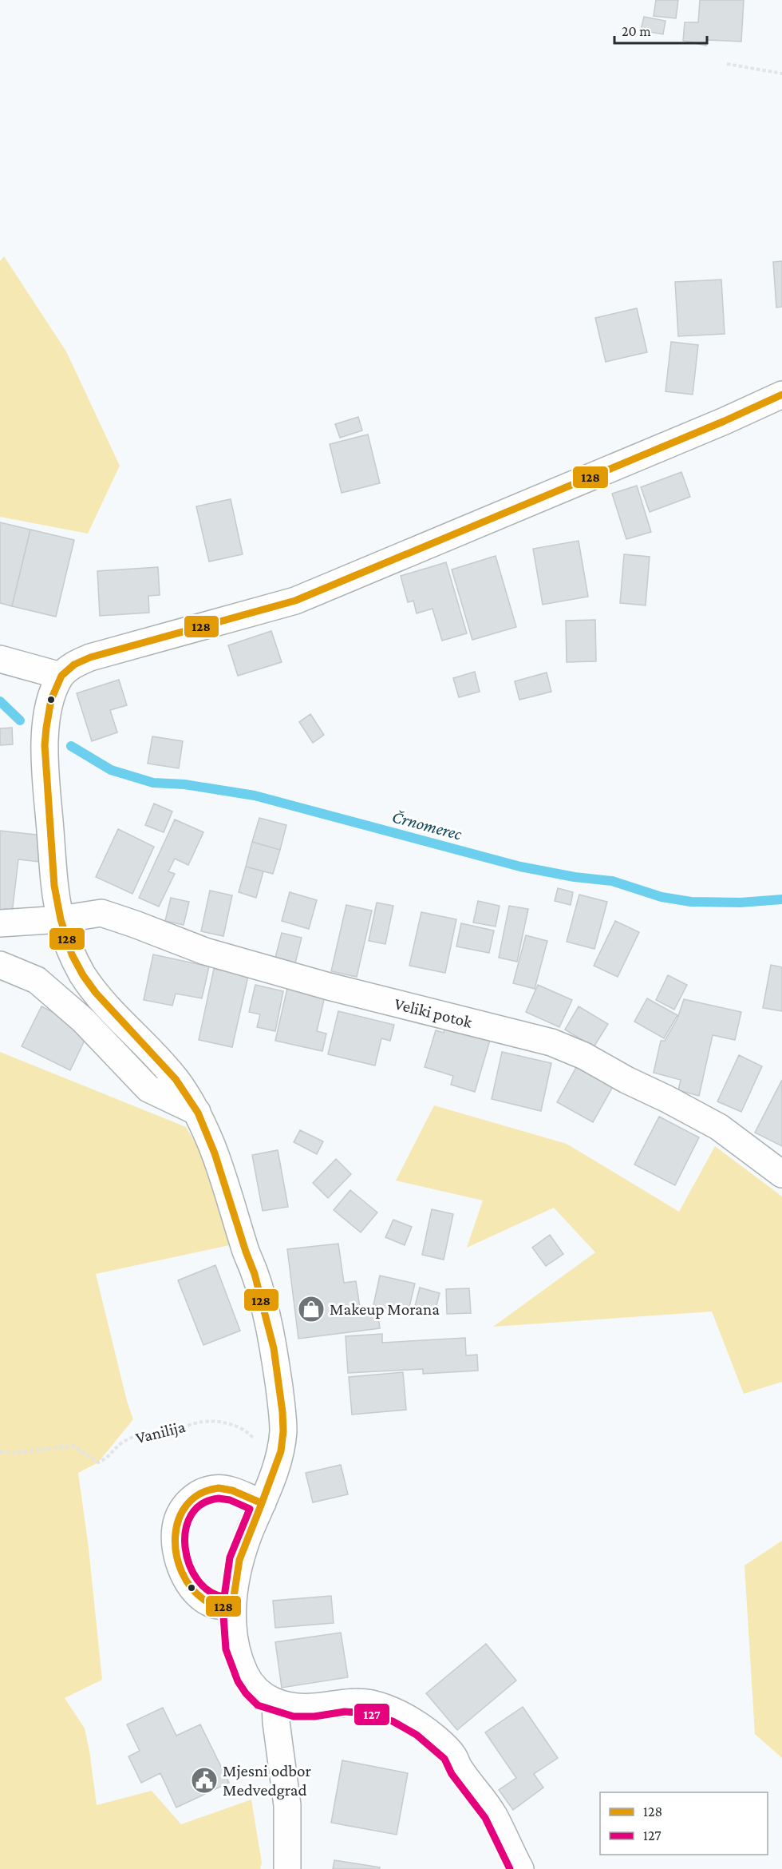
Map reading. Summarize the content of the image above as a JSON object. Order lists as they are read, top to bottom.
{
  "streets": {
    "street": ["Veliki potok"],
    "path": ["Vanilija"]
  },
  "water": ["Črnomerec"],
  "places": {
    "shop": ["Makeup Morana"],
    "public building": ["Mjesni odbor Medvedgrad"]
  },
  "lines": ["transit line 128", "transit line 127"],
  "legend": ["128", "127"],
  "scale_bar": "20 m"
}
